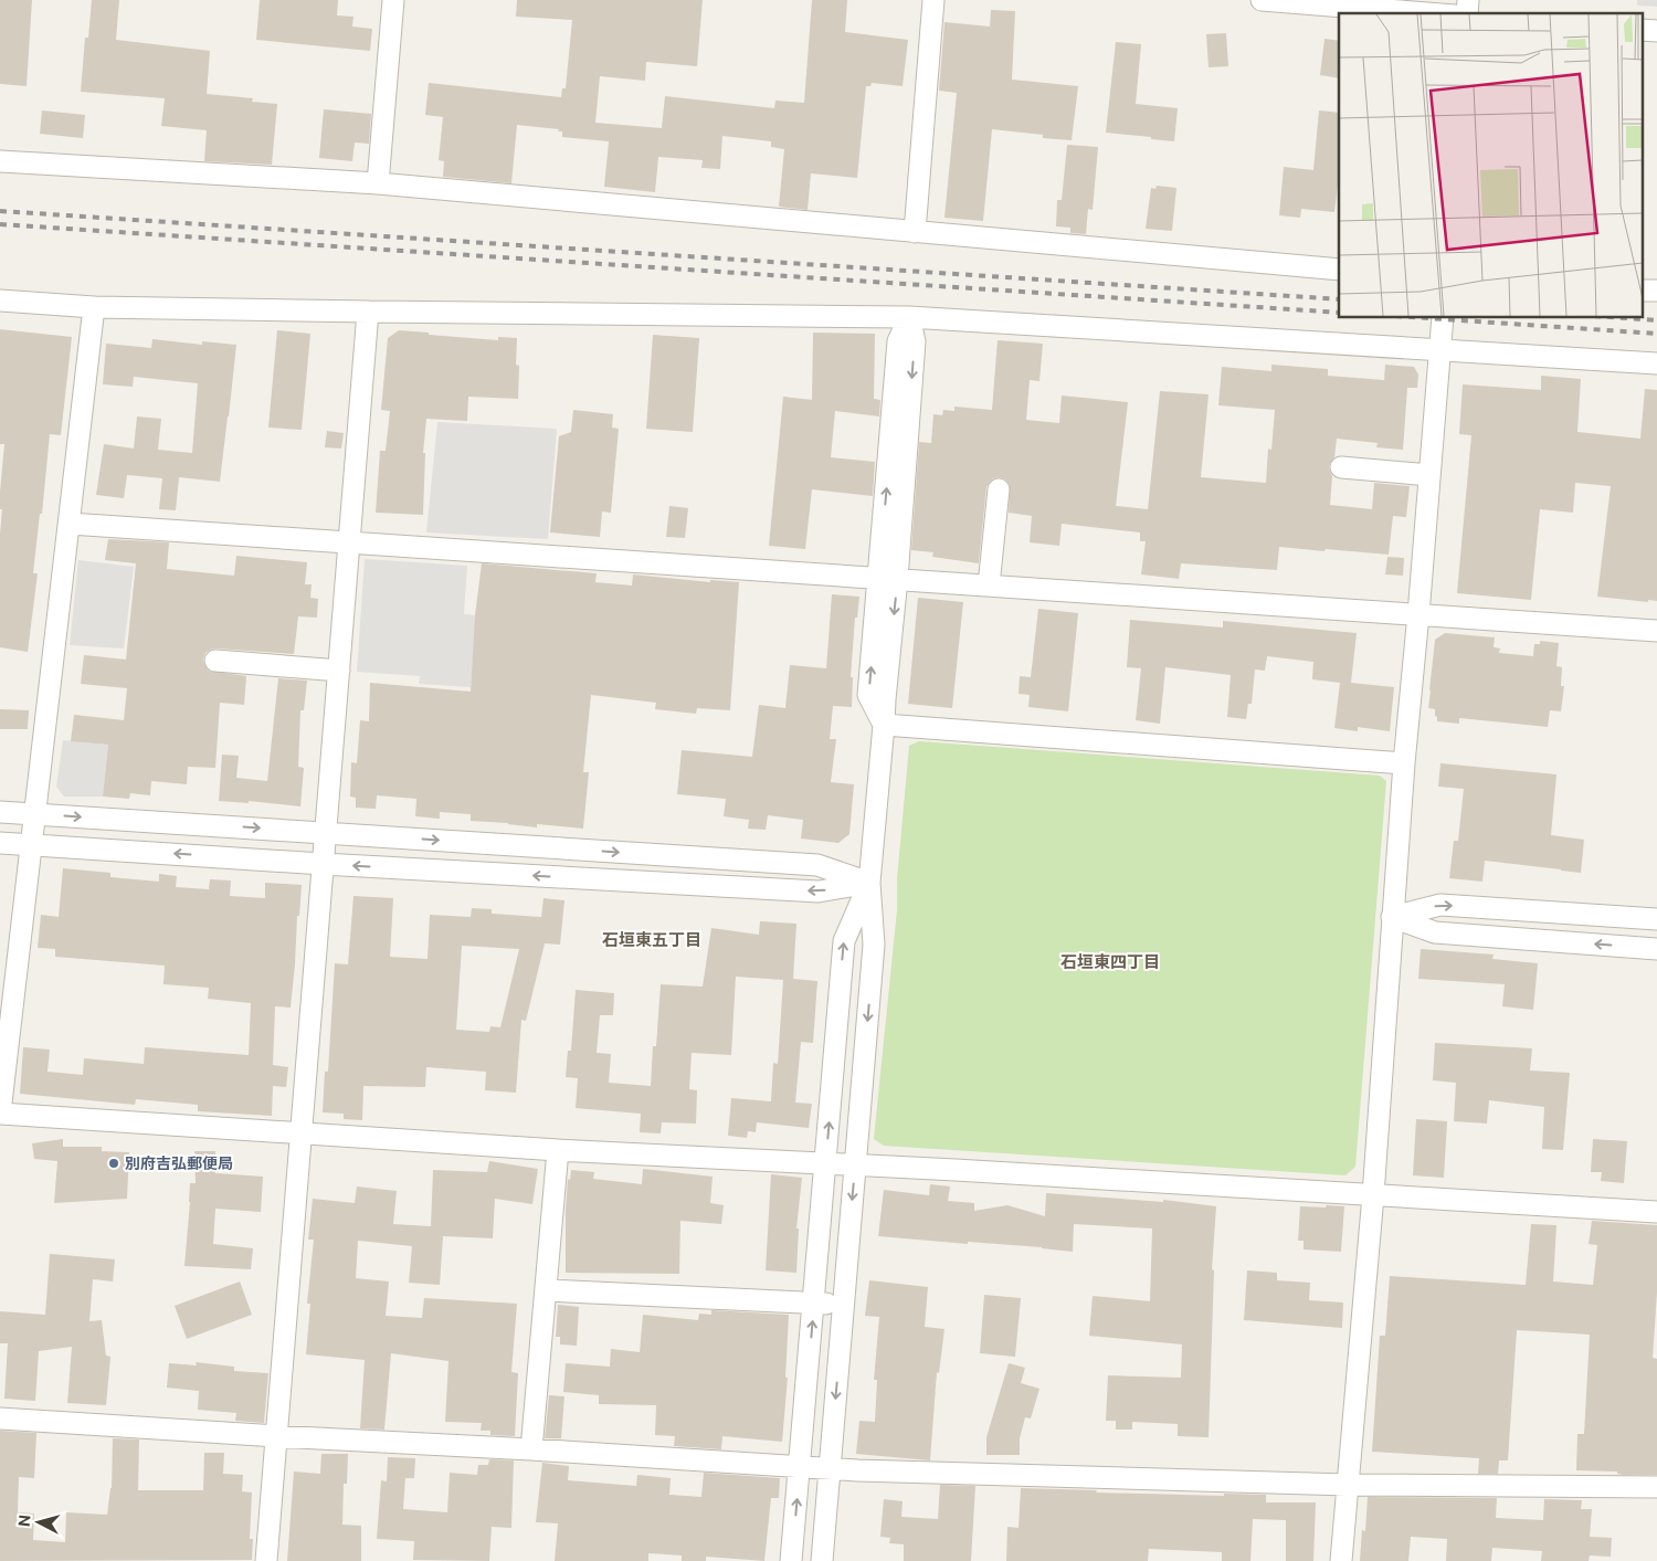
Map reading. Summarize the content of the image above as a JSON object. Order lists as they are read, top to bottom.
{
  "districts": ["石垣東五丁目", "石垣東四丁目"],
  "places": ["別府吉弘郵便局"],
  "north": "left"
}
